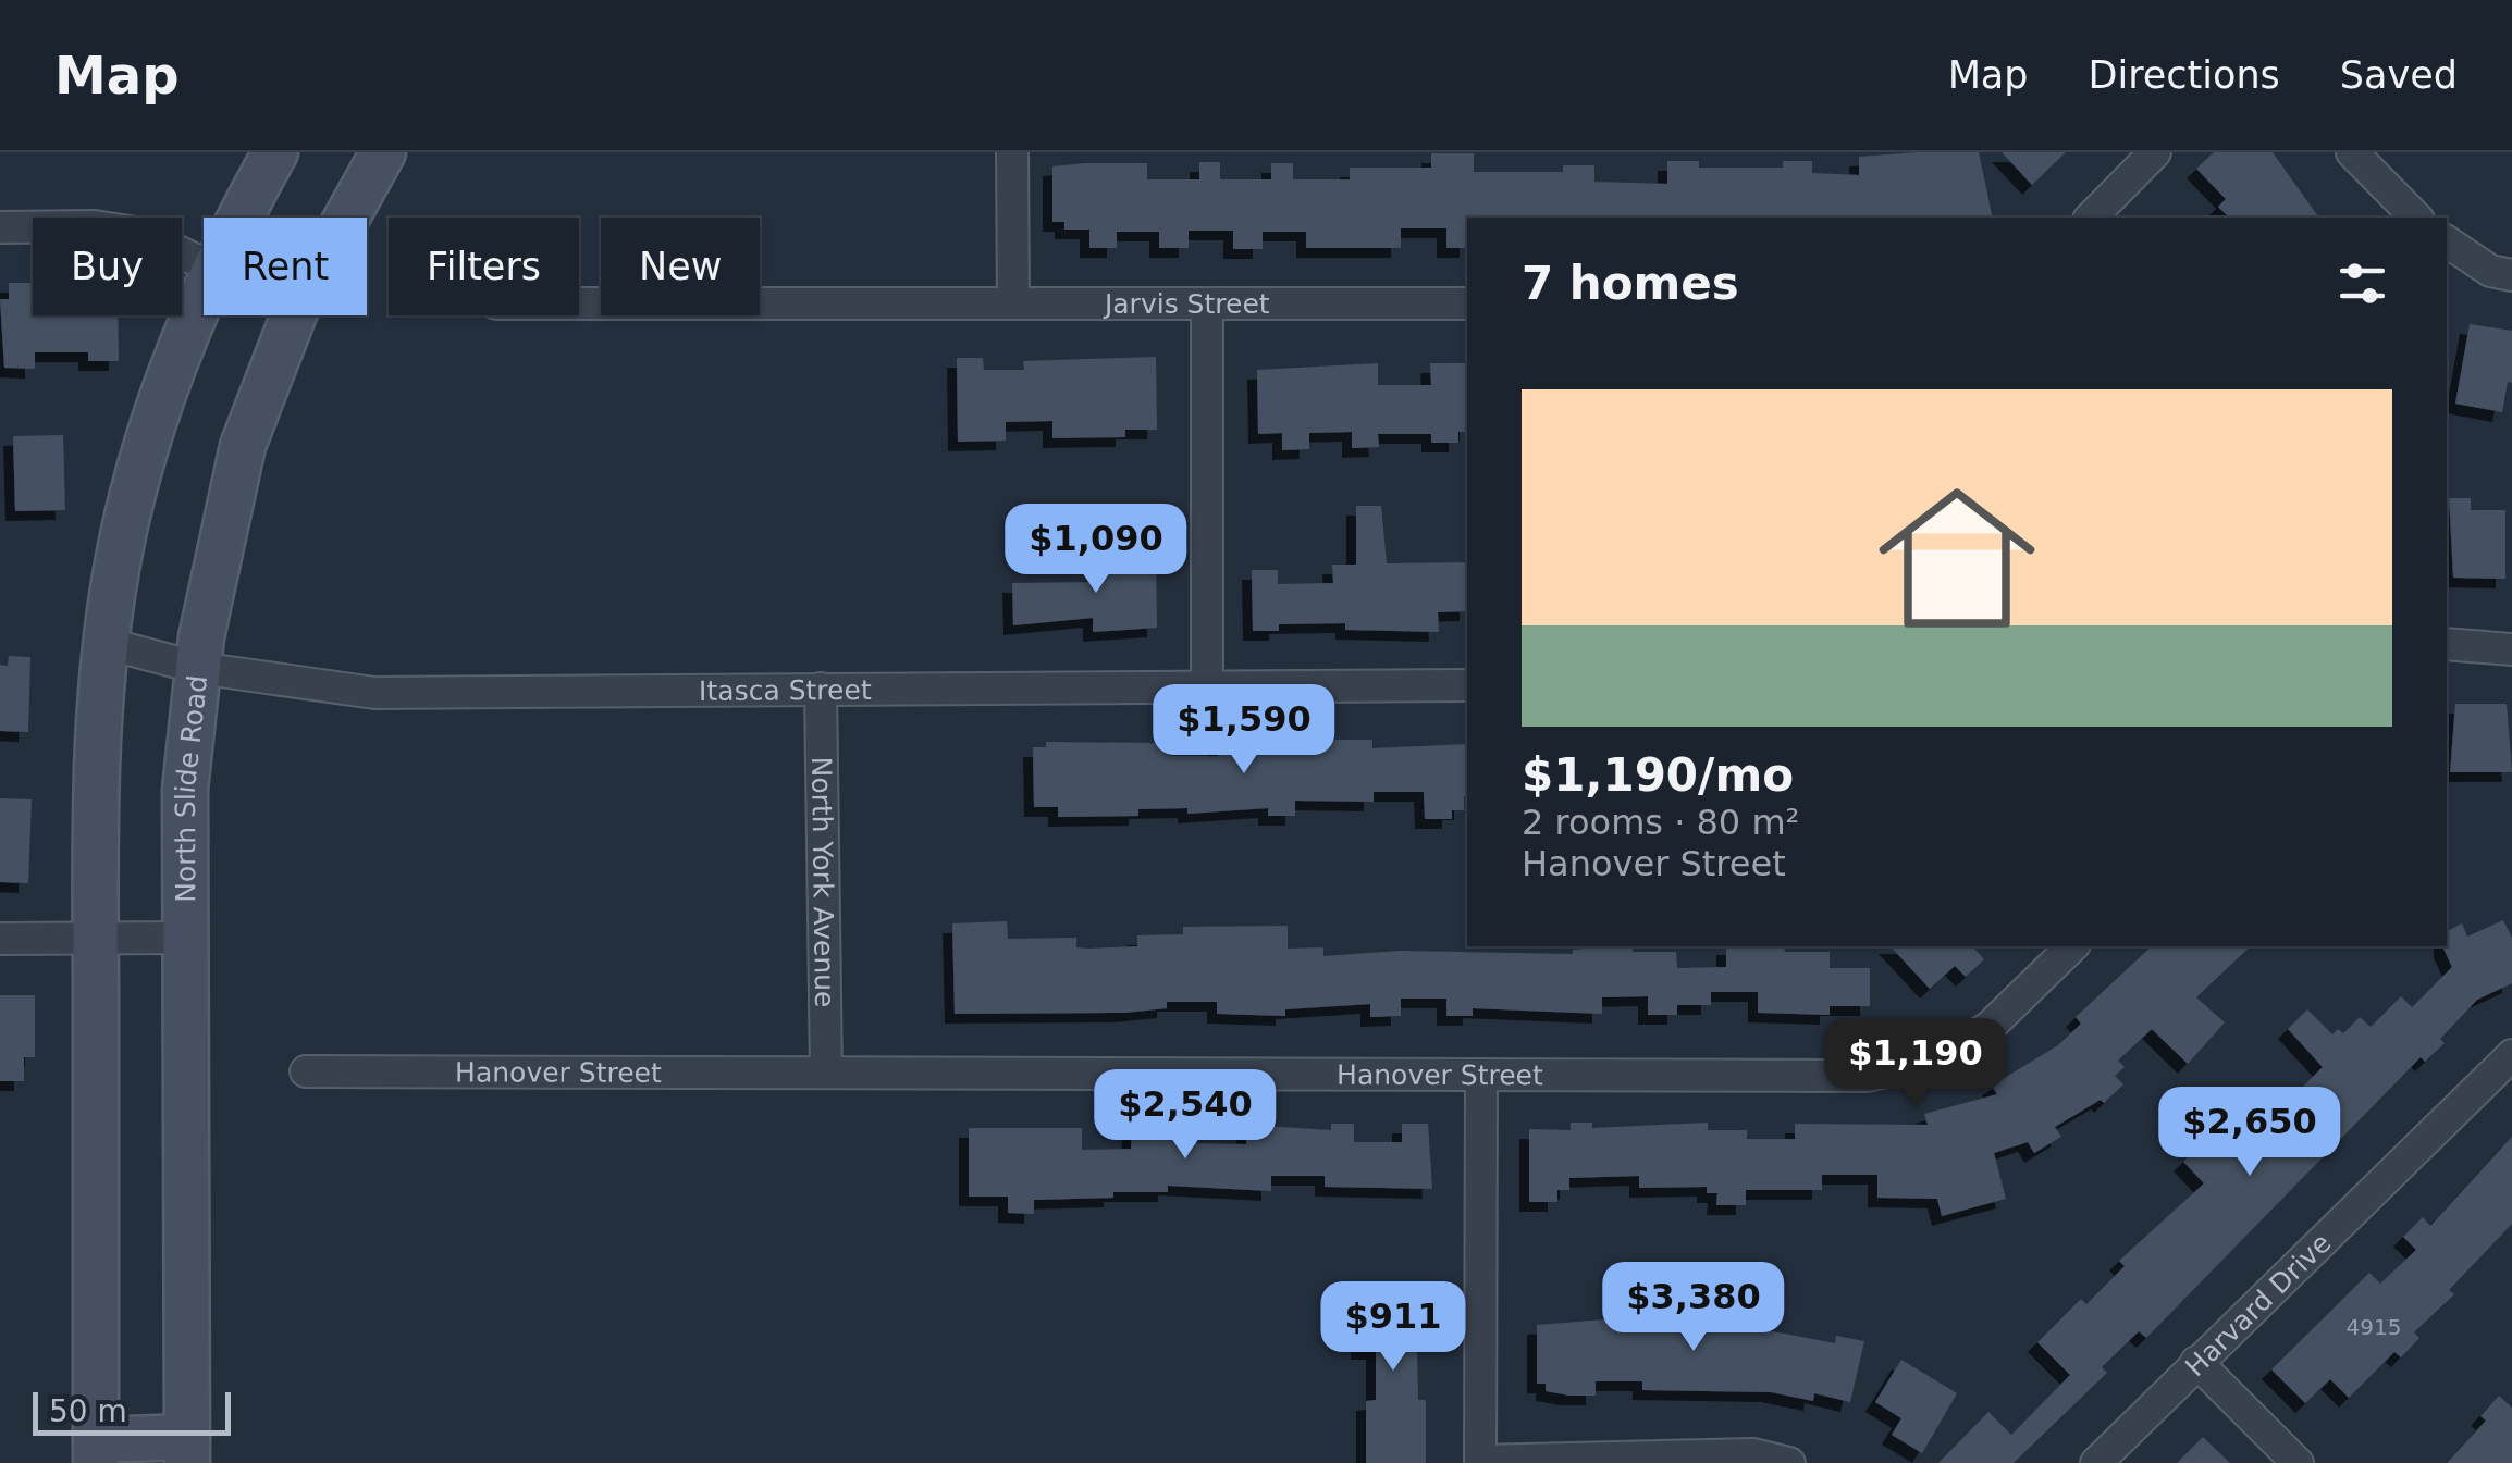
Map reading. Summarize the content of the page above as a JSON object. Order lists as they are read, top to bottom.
{
  "streets": {
    "main road": ["North Slide Road"],
    "street": [
      "Jarvis Street",
      "Itasca Street",
      "North York Avenue",
      "Hanover Street",
      "Harvard Drive"
    ]
  },
  "crossings": [
    ["Itasca Street", "North Slide Road"],
    ["Itasca Street", "North York Avenue"],
    ["North York Avenue", "Hanover Street"]
  ],
  "house_numbers": ["4915"],
  "scale_bar": "50 m",
  "page": {
    "header": "Map",
    "nav": ["Map", "Directions", "Saved"],
    "chip": [
      "Buy",
      "Rent",
      "Filters",
      "New"
    ],
    "heading": "7 homes",
    "list": [
      {
        "name": "$1,190/mo",
        "note": "2 rooms · 80 m² · Hanover Street"
      }
    ],
    "price": [
      "$1,090",
      "$1,590",
      "$1,190",
      "$2,540",
      "$2,650",
      "$3,380",
      "$911"
    ],
    "scale": "50 m"
  }
}
